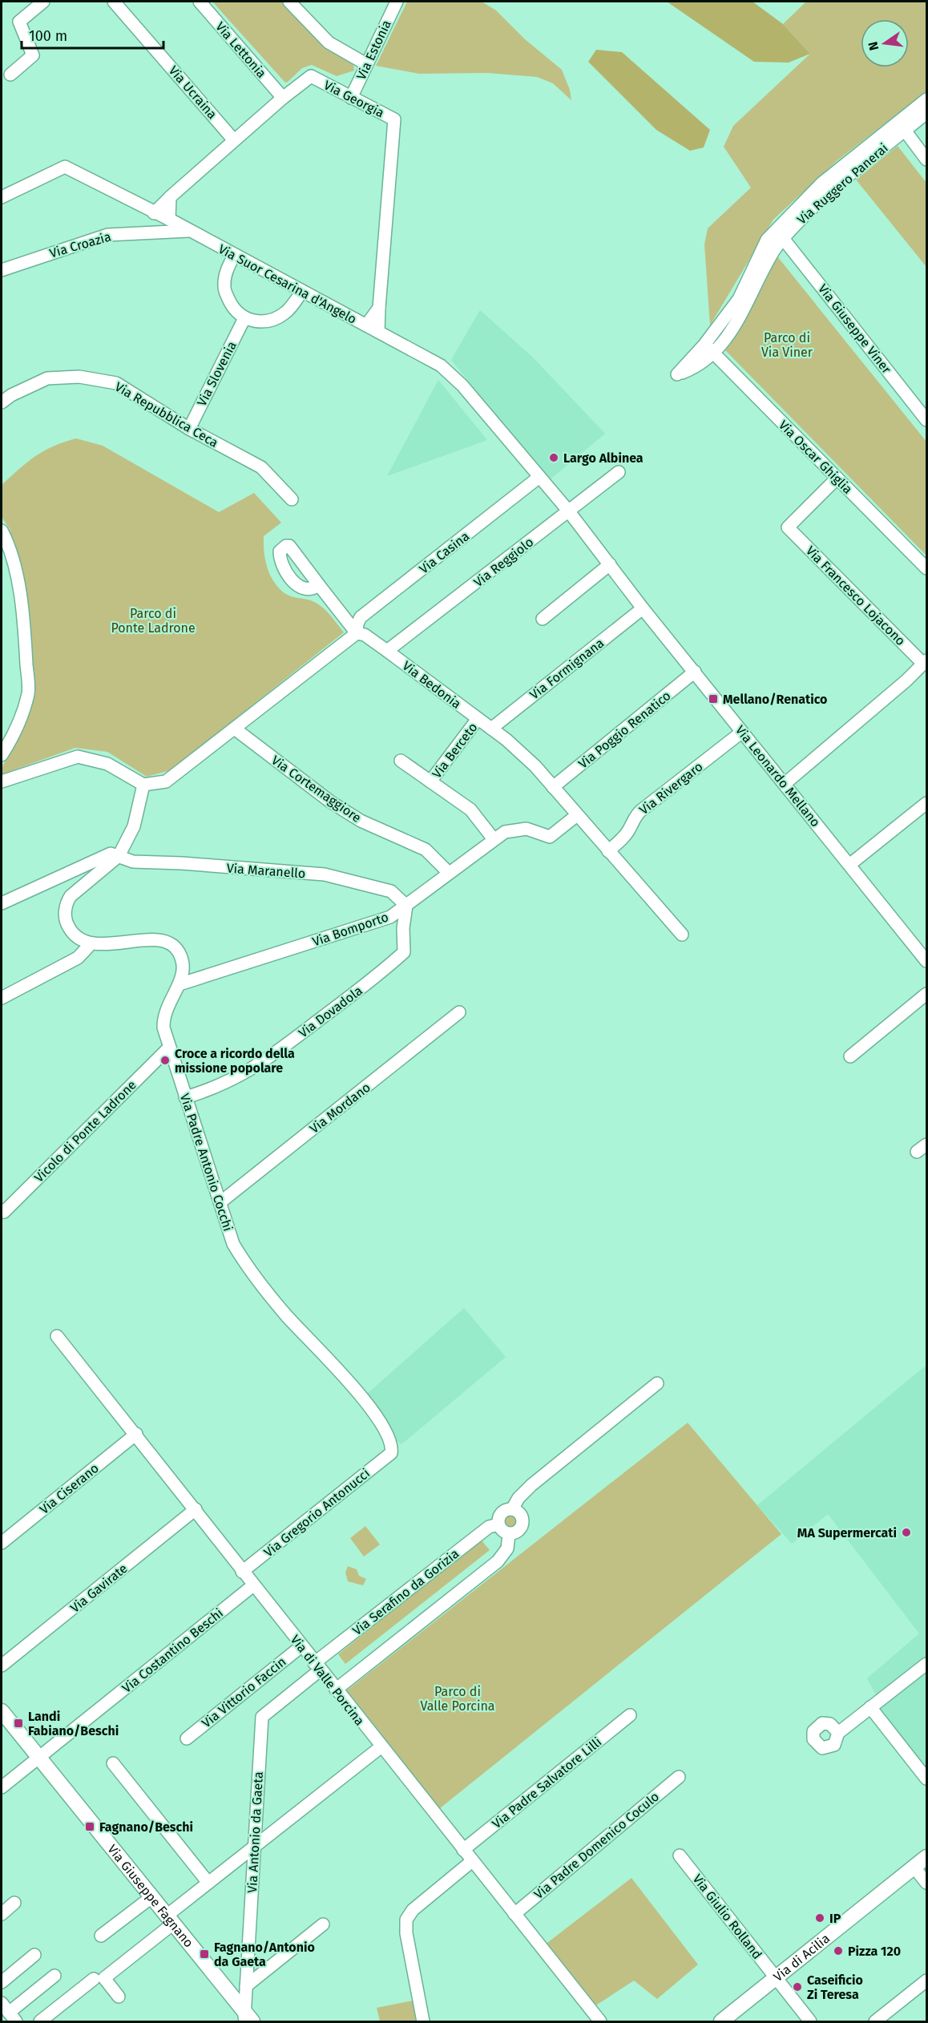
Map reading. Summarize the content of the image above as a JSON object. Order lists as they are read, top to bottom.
{
  "streets": {
    "street": [
      "Via Lettonia",
      "Via Estonia",
      "Via Ucraina",
      "Via Georgia",
      "Via Ruggero Panerai",
      "Via Croazia",
      "Via Suor Cesarina d'Angelo",
      "Via Giuseppe Viner",
      "Via Slovenia",
      "Via Repubblica Ceca",
      "Via Oscar Ghiglia",
      "Via Casina",
      "Via Reggiolo",
      "Via Francesco Lojacono",
      "Via Formignana",
      "Via Bedonia",
      "Via Poggio Renatico",
      "Via Berceto",
      "Via Leonardo Mellano",
      "Via Rivergaro",
      "Via Cortemaggiore",
      "Via Maranello",
      "Via Bomporto",
      "Via Dovadola",
      "Via Mordano",
      "Vicolo di Ponte Ladrone",
      "Via Padre Antonio Cocchi",
      "Via Ciserano",
      "Via Gregorio Antonucci",
      "Via Gavirate",
      "Via Serafino da Gorizia",
      "Via Costantino Beschi",
      "Via di Valle Porcina",
      "Via Vittorio Faccin",
      "Via Padre Salvatore Lilli",
      "Via Antonio da Gaeta",
      "Via Padre Domenico Coculo",
      "Via Giuseppe Fagnano",
      "Via Giulio Rolland",
      "Via di Acilia"
    ]
  },
  "crossings": [
    ["Via Lettonia", "Via Georgia"],
    ["Via Estonia", "Via Georgia"],
    ["Via Ucraina", "Via Georgia"],
    ["Via Georgia", "Via Suor Cesarina d'Angelo"],
    ["Via Ruggero Panerai", "Via Giuseppe Viner"],
    ["Via Ruggero Panerai", "Via Oscar Ghiglia"],
    ["Via Croazia", "Via Suor Cesarina d'Angelo"],
    ["Via Suor Cesarina d'Angelo", "Via Casina"],
    ["Via Suor Cesarina d'Angelo", "Via Leonardo Mellano"],
    ["Via Slovenia", "Via Repubblica Ceca"],
    ["Via Oscar Ghiglia", "Via Francesco Lojacono"],
    ["Via Casina", "Via Bedonia"],
    ["Via Casina", "Via Leonardo Mellano"],
    ["Via Reggiolo", "Via Bedonia"],
    ["Via Reggiolo", "Via Leonardo Mellano"],
    ["Via Formignana", "Via Bedonia"],
    ["Via Formignana", "Via Leonardo Mellano"],
    ["Via Bedonia", "Via Poggio Renatico"],
    ["Via Bedonia", "Via Berceto"],
    ["Via Bedonia", "Via Rivergaro"],
    ["Via Bedonia", "Via Bomporto"],
    ["Via Poggio Renatico", "Via Leonardo Mellano"],
    ["Via Berceto", "Via Bomporto"],
    ["Via Leonardo Mellano", "Via Rivergaro"],
    ["Via Cortemaggiore", "Via Bomporto"],
    ["Via Maranello", "Via Bomporto"],
    ["Via Maranello", "Via Dovadola"],
    ["Via Bomporto", "Via Dovadola"],
    ["Via Bomporto", "Via Padre Antonio Cocchi"],
    ["Via Dovadola", "Via Padre Antonio Cocchi"],
    ["Via Mordano", "Via Padre Antonio Cocchi"],
    ["Vicolo di Ponte Ladrone", "Via Padre Antonio Cocchi"],
    ["Via Padre Antonio Cocchi", "Via Gregorio Antonucci"],
    ["Via Ciserano", "Via di Valle Porcina"],
    ["Via Gregorio Antonucci", "Via di Valle Porcina"],
    ["Via Gavirate", "Via di Valle Porcina"],
    ["Via Serafino da Gorizia", "Via di Valle Porcina"],
    ["Via Serafino da Gorizia", "Via Antonio da Gaeta"],
    ["Via Costantino Beschi", "Via di Valle Porcina"],
    ["Via Costantino Beschi", "Via Giuseppe Fagnano"],
    ["Via di Valle Porcina", "Via Vittorio Faccin"],
    ["Via di Valle Porcina", "Via Padre Salvatore Lilli"],
    ["Via di Valle Porcina", "Via Antonio da Gaeta"],
    ["Via di Valle Porcina", "Via Padre Domenico Coculo"],
    ["Via Antonio da Gaeta", "Via Giuseppe Fagnano"],
    ["Via Giulio Rolland", "Via di Acilia"]
  ],
  "parks": ["Parco di Via Viner", "Parco di Ponte Ladrone", "Parco di Valle Porcina"],
  "places": {
    "other": [
      "Largo Albinea",
      "Croce a ricordo della missione popolare",
      "MA Supermercati",
      "IP",
      "Pizza 120",
      "Caseificio Zi Teresa"
    ],
    "transit": [
      "Mellano/Renatico",
      "Landi Fabiano/Beschi",
      "Fagnano/Beschi",
      "Fagnano/Antonio da Gaeta"
    ]
  },
  "scale_bar": "100 m",
  "north": "left"
}
